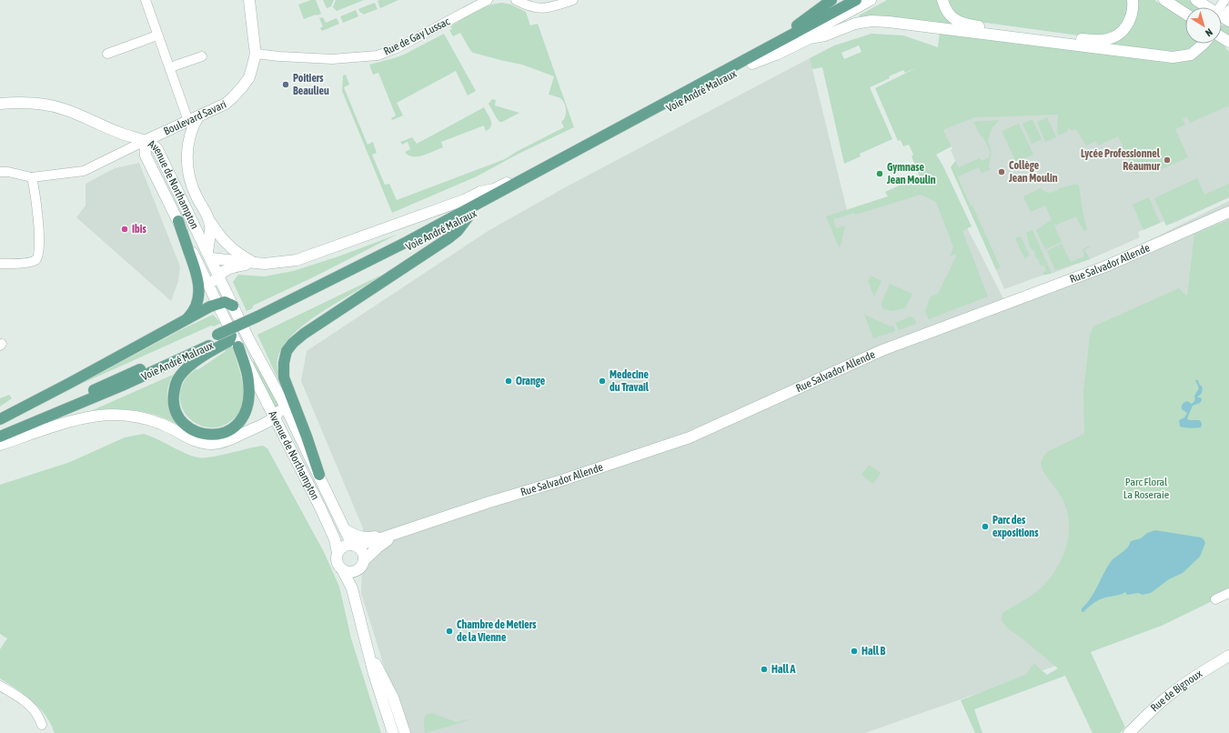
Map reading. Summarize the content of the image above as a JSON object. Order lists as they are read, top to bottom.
{
  "streets": {
    "main road": ["Voie André Malraux"],
    "street": [
      "Rue de Gay Lussac",
      "Boulevard Savari",
      "Avenue de Northampton",
      "Rue Salvador Allende",
      "Rue de Bignoux"
    ]
  },
  "crossings": [
    ["Rue de Gay Lussac", "Boulevard Savari"],
    ["Boulevard Savari", "Avenue de Northampton"],
    ["Avenue de Northampton", "Rue Salvador Allende"]
  ],
  "parks": ["Parc Floral La Roseraie"],
  "places": [
    "Poitiers Beaulieu",
    "Lycée Professionnel Réaumur",
    "Collège Jean Moulin",
    "Gymnase Jean Moulin",
    "Ibis",
    "Orange",
    "Medecine du Travail",
    "Parc des expositions",
    "Chambre de Metiers de la Vienne",
    "Hall B",
    "Hall A"
  ],
  "north": "bottom right"
}
